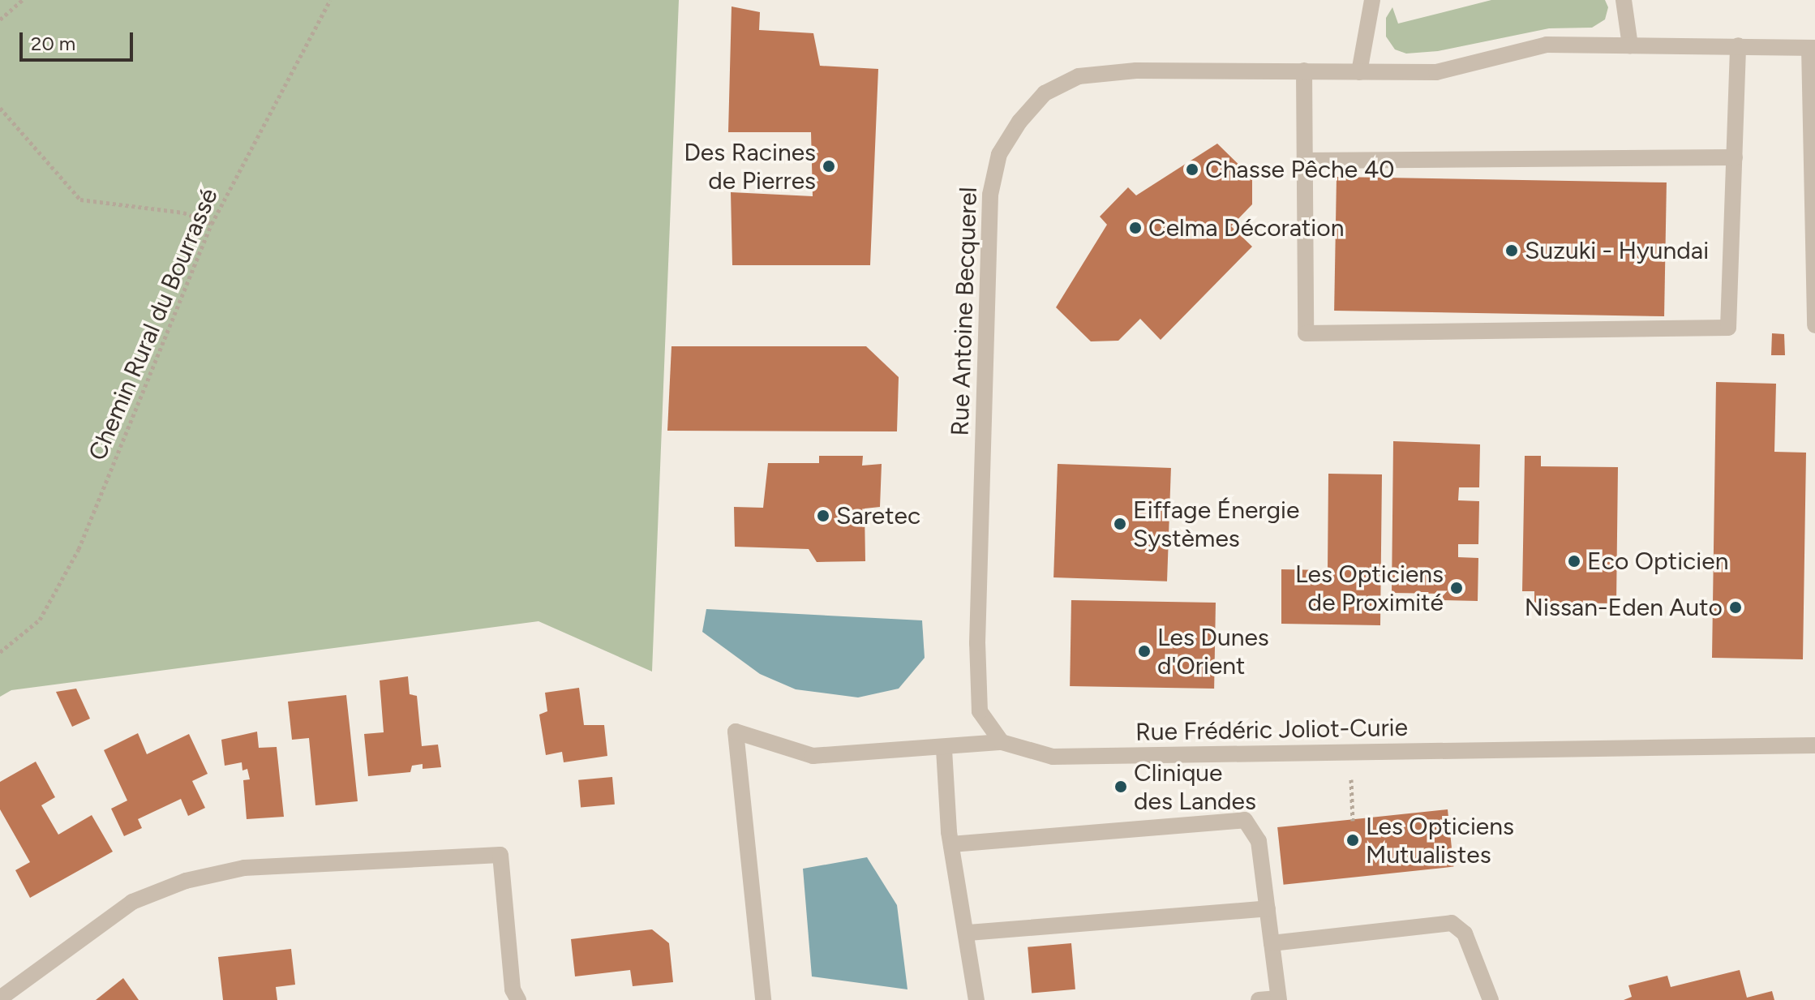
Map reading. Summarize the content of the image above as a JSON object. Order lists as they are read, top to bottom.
{
  "streets": {
    "street": ["Rue Antoine Becquerel", "Rue Frédéric Joliot-Curie"],
    "path": ["Chemin Rural du Bourrassé"]
  },
  "crossings": [
    ["Rue Antoine Becquerel", "Rue Frédéric Joliot-Curie"]
  ],
  "places": [
    "Des Racines de Pierres",
    "Chasse Pêche 40",
    "Celma Décoration",
    "Suzuki - Hyundai",
    "Saretec",
    "Eiffage Énergie Systèmes",
    "Eco Opticien",
    "Les Opticiens de Proximité",
    "Nissan-Eden Auto",
    "Les Dunes d'Orient",
    "Clinique des Landes",
    "Les Opticiens Mutualistes"
  ],
  "scale_bar": "20 m"
}
